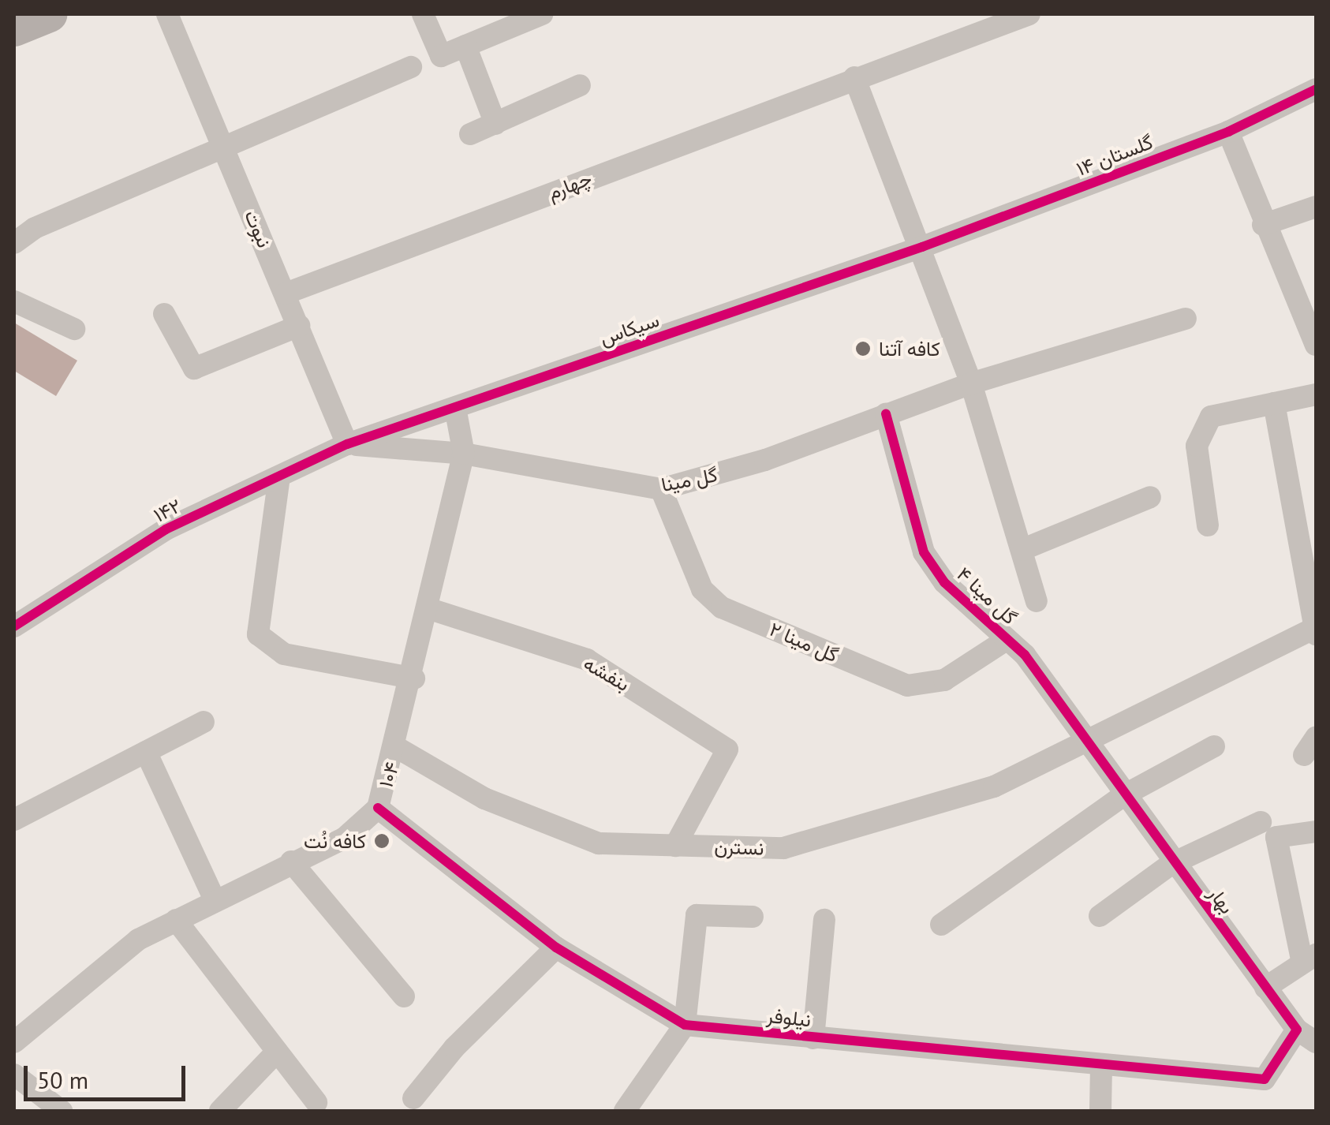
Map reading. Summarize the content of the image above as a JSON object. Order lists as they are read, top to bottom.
{
  "streets": {
    "street": [
      "گلستان ۱۴",
      "چهارم",
      "نبوت",
      "سیکاس",
      "گل مینا",
      "۱۴۲",
      "گل مینا ۴",
      "گل مینا ۲",
      "بنفشه",
      "۱۰۴",
      "نسترن",
      "بهار",
      "نیلوفر"
    ]
  },
  "crossings": [
    ["گلستان ۱۴", "سیکاس"],
    ["چهارم", "نبوت"],
    ["نبوت", "سیکاس"],
    ["نبوت", "گل مینا"],
    ["نبوت", "۱۴۲"],
    ["سیکاس", "گل مینا"],
    ["سیکاس", "۱۴۲"],
    ["سیکاس", "۱۰۴"],
    ["گل مینا", "۱۴۲"],
    ["گل مینا", "گل مینا ۴"],
    ["گل مینا", "گل مینا ۲"],
    ["گل مینا", "۱۰۴"],
    ["گل مینا ۴", "گل مینا ۲"],
    ["گل مینا ۴", "نسترن"],
    ["گل مینا ۴", "بهار"],
    ["بنفشه", "۱۰۴"],
    ["بنفشه", "نسترن"],
    ["۱۰۴", "نسترن"],
    ["۱۰۴", "نیلوفر"],
    ["نسترن", "بهار"],
    ["بهار", "نیلوفر"]
  ],
  "places": ["کافه آتنا", "کافه نُت"],
  "scale_bar": "50 m"
}
